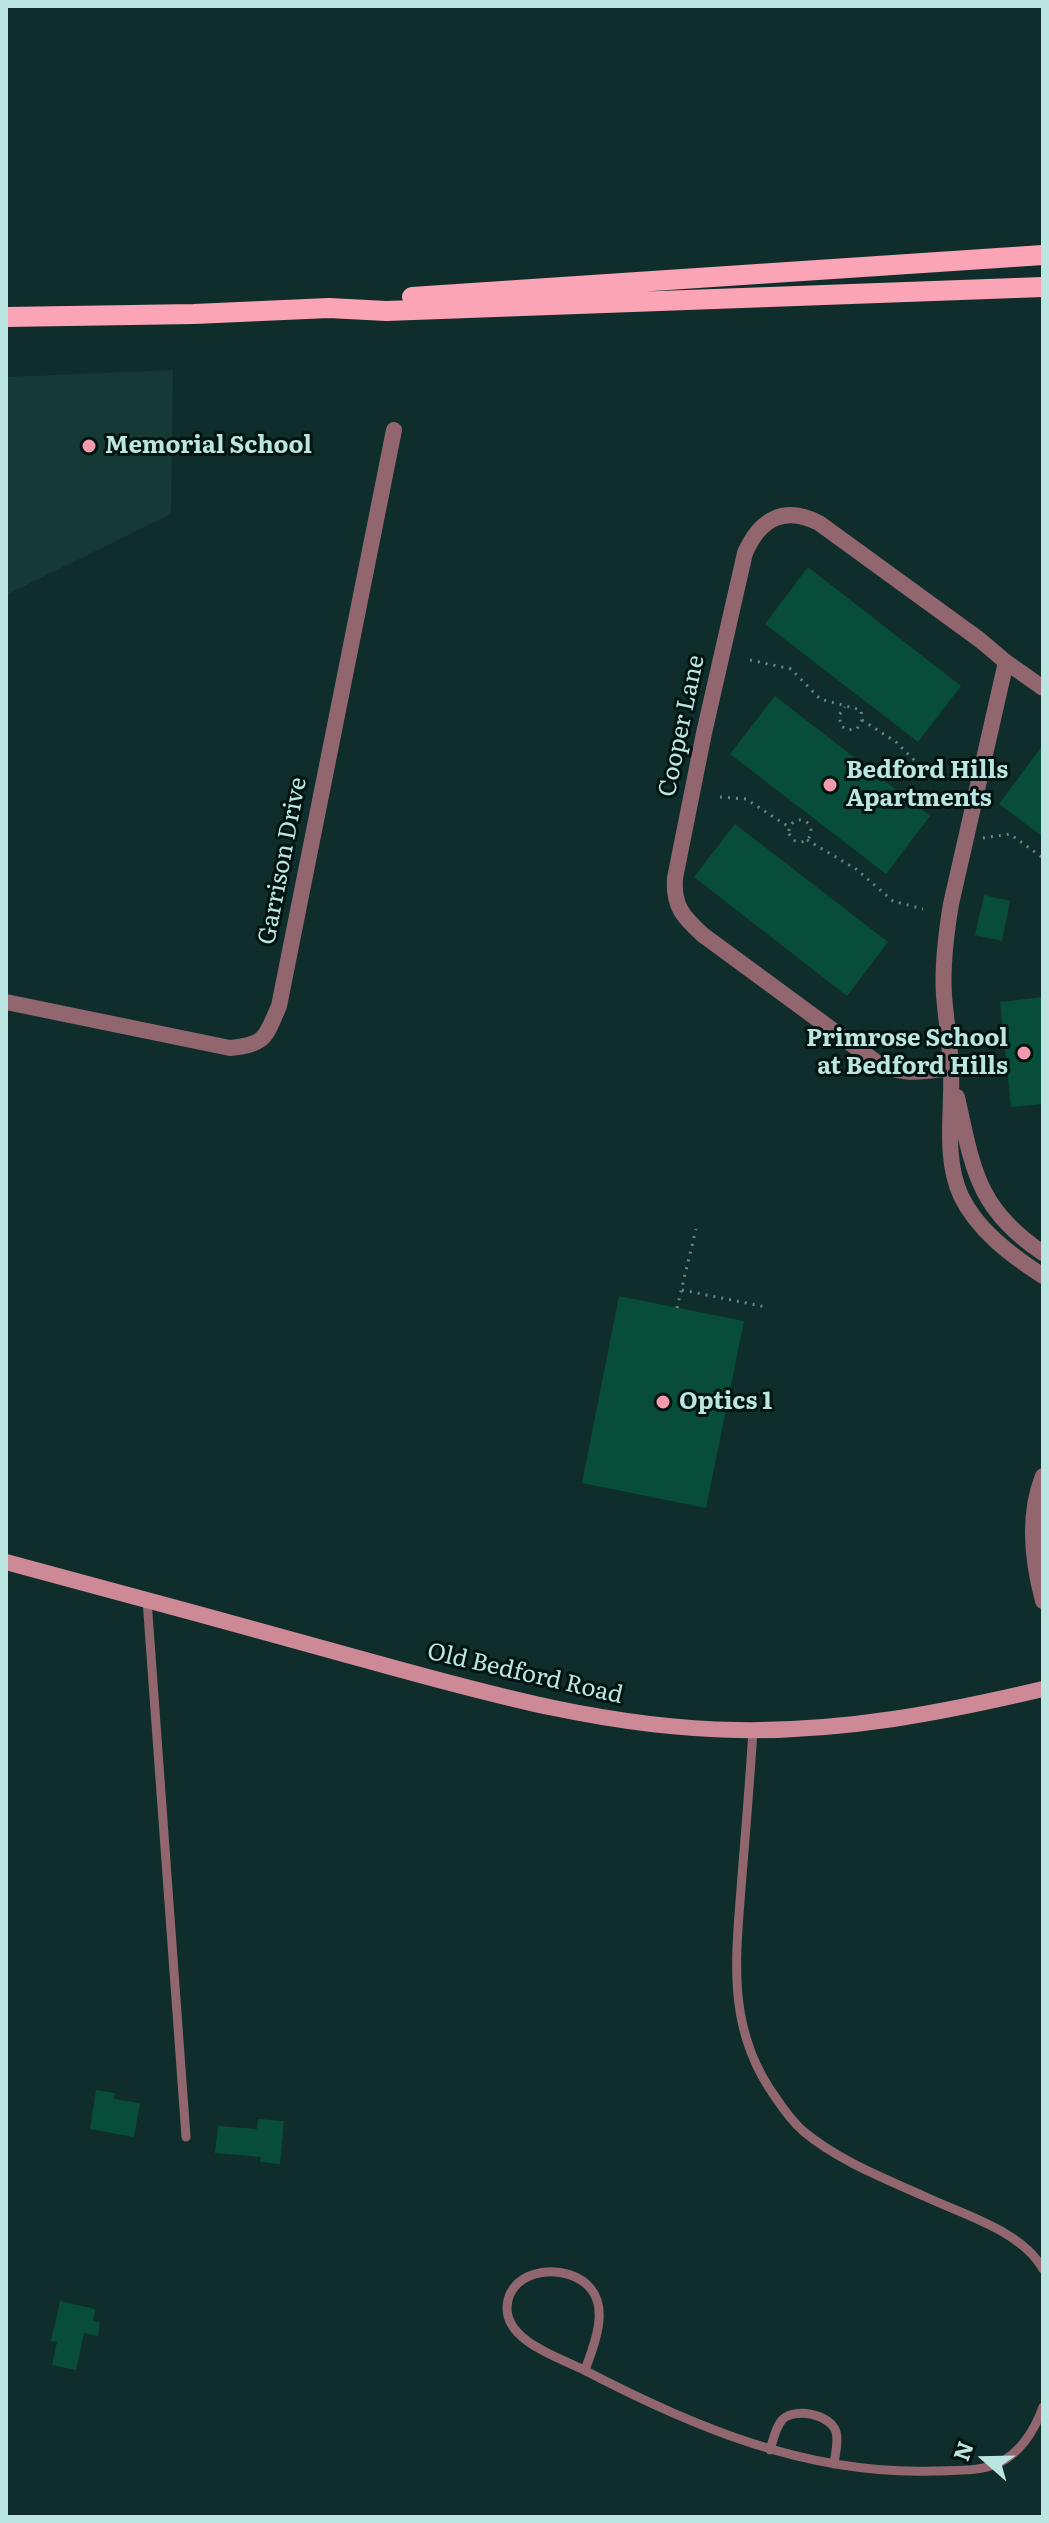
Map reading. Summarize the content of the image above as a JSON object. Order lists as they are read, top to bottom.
{
  "streets": {
    "street": ["Cooper Lane", "Garrison Drive", "Old Bedford Road"]
  },
  "places": [
    "Memorial School",
    "Bedford Hills Apartments",
    "Primrose School at Bedford Hills",
    "Optics 1"
  ],
  "north": "left"
}
